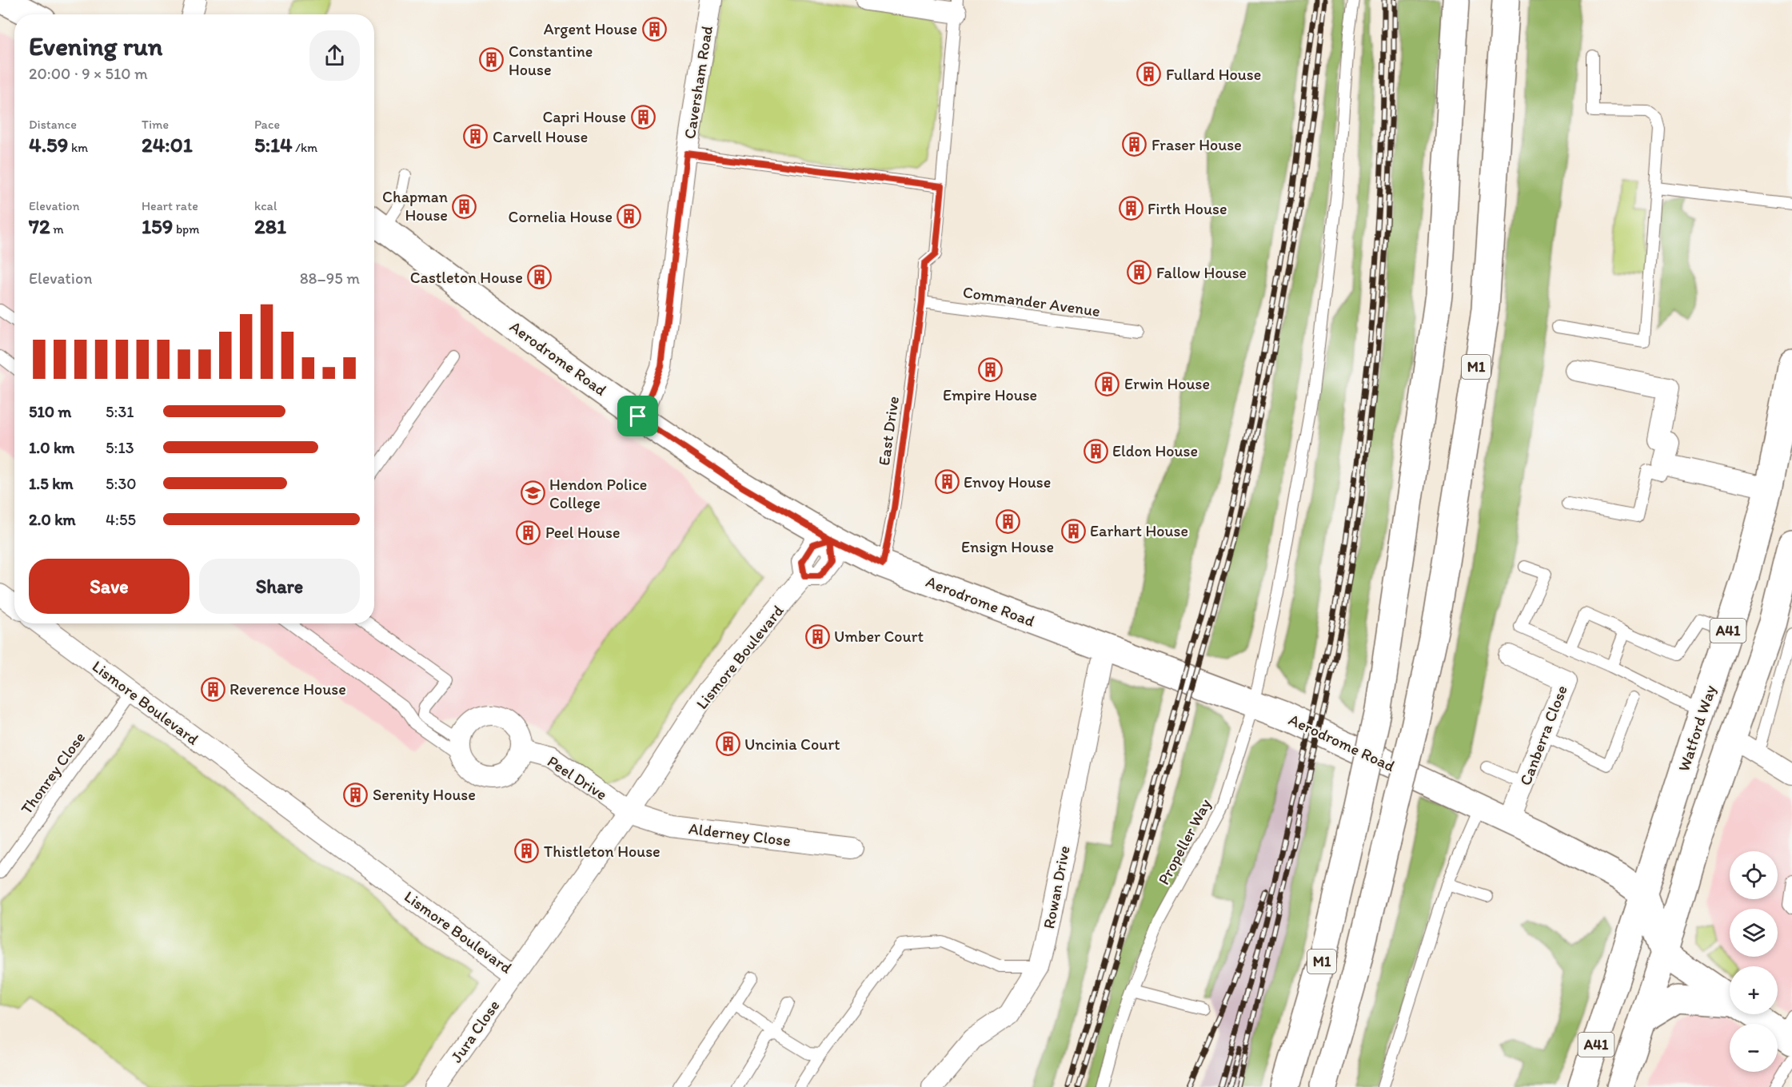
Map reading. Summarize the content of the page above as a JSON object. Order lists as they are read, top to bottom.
{
  "streets": {
    "main road": [
      "Aerodrome Road",
      "M1",
      "A41",
      "Watford Way"
    ],
    "street": [
      "Caversham Road",
      "Lismore Boulevard",
      "Canberra Close",
      "Peel Drive",
      "Alderney Close",
      "Rowan Drive",
      "Jura Close"
    ],
    "lane": [
      "Commander Avenue",
      "East Drive",
      "Thonrey Close",
      "Propeller Way"
    ]
  },
  "crossings": [
    ["Caversham Road", "Aerodrome Road"],
    ["Commander Avenue", "East Drive"],
    ["Aerodrome Road", "East Drive"],
    ["Aerodrome Road", "A41"],
    ["Aerodrome Road", "Lismore Boulevard"],
    ["Aerodrome Road", "Watford Way"],
    ["Aerodrome Road", "Canberra Close"],
    ["Aerodrome Road", "Propeller Way"],
    ["Aerodrome Road", "Rowan Drive"],
    ["A41", "Watford Way"],
    ["Lismore Boulevard", "Thonrey Close"],
    ["Lismore Boulevard", "Peel Drive"],
    ["Lismore Boulevard", "Alderney Close"],
    ["Lismore Boulevard", "Jura Close"],
    ["Peel Drive", "Alderney Close"]
  ],
  "places": {
    "building": [
      "Argent House",
      "Constantine House",
      "Fullard House",
      "Capri House",
      "Carvell House",
      "Fraser House",
      "Chapman House",
      "Firth House",
      "Cornelia House",
      "Fallow House",
      "Castleton House",
      "Empire House",
      "Erwin House",
      "Eldon House",
      "Envoy House",
      "Ensign House",
      "Earhart House",
      "Peel House",
      "Umber Court",
      "Reverence House",
      "Uncinia Court",
      "Serenity House",
      "Thistleton House"
    ],
    "school or university": ["Hendon Police College"]
  },
  "page": {
    "heading": ["Evening run", "20:00 · 9 × 510 m"],
    "stats": [
      ["Distance", "4.59 km"],
      ["Time", "24:01"],
      ["Pace", "5:14 /km"],
      ["Elevation", "72 m"],
      ["Heart rate", "159 bpm"],
      ["kcal", "281"]
    ],
    "chart": ["Elevation", "88–95 m"],
    "list": [
      {
        "name": "510 m",
        "note": "5:31"
      },
      {
        "name": "1.0 km",
        "note": "5:13"
      },
      {
        "name": "1.5 km",
        "note": "5:30"
      },
      {
        "name": "2.0 km",
        "note": "4:55"
      }
    ],
    "buttons": ["Save", "Share"],
    "map_buttons": ["+", "−"]
  }
}
